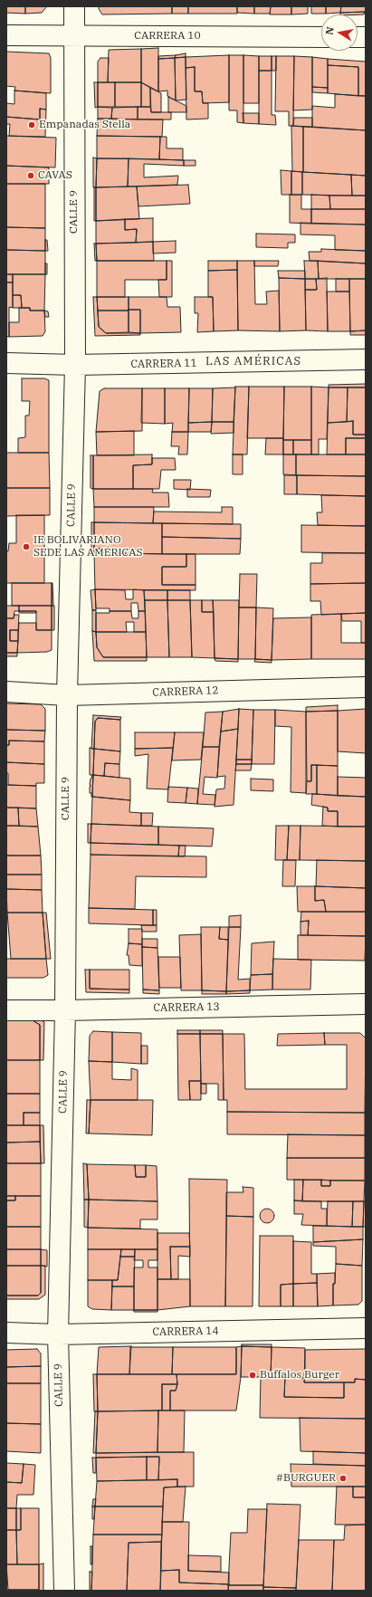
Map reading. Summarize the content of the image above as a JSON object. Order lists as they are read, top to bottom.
{
  "streets": {
    "street": [
      "CARRERA 10",
      "CALLE 9",
      "CARRERA 11",
      "CARRERA 12",
      "CARRERA 13",
      "CARRERA 14"
    ]
  },
  "crossings": [
    ["CARRERA 10", "CALLE 9"],
    ["CALLE 9", "CARRERA 11"],
    ["CALLE 9", "CARRERA 12"],
    ["CALLE 9", "CARRERA 13"],
    ["CALLE 9", "CARRERA 14"]
  ],
  "districts": ["LAS AMÉRICAS"],
  "places": [
    "Empanadas Stella",
    "CAVAS",
    "IE BOLIVARIANO SEDE LAS AMÉRICAS",
    "Buffalos Burger",
    "#BURGUER"
  ],
  "north": "left"
}
